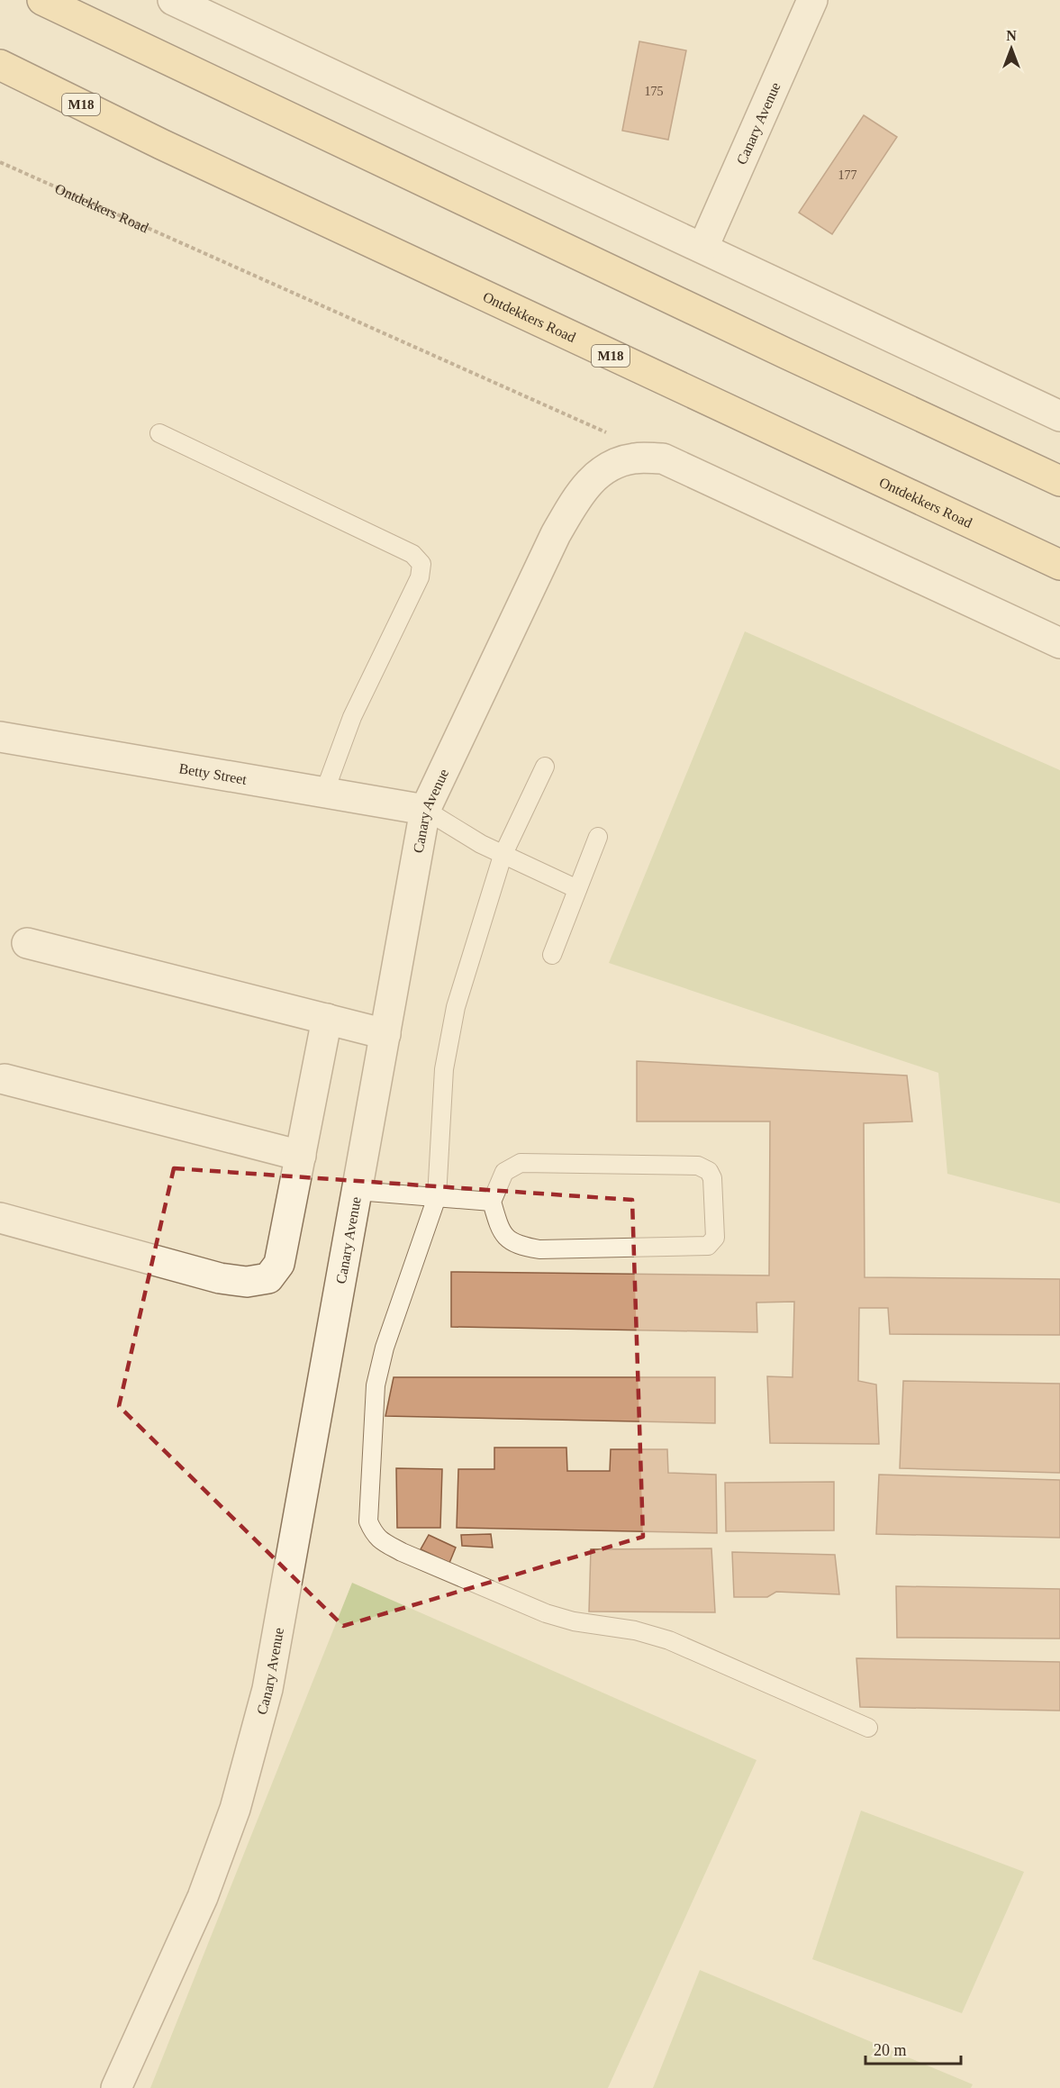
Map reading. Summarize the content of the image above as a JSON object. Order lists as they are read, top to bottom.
{
  "streets": {
    "main road": ["M18", "Ontdekkers Road"],
    "street": ["Canary Avenue", "Betty Street"]
  },
  "crossings": [
    ["Canary Avenue", "Betty Street"]
  ],
  "house_numbers": ["175", "177"],
  "scale_bar": "20 m",
  "north": "top"
}
